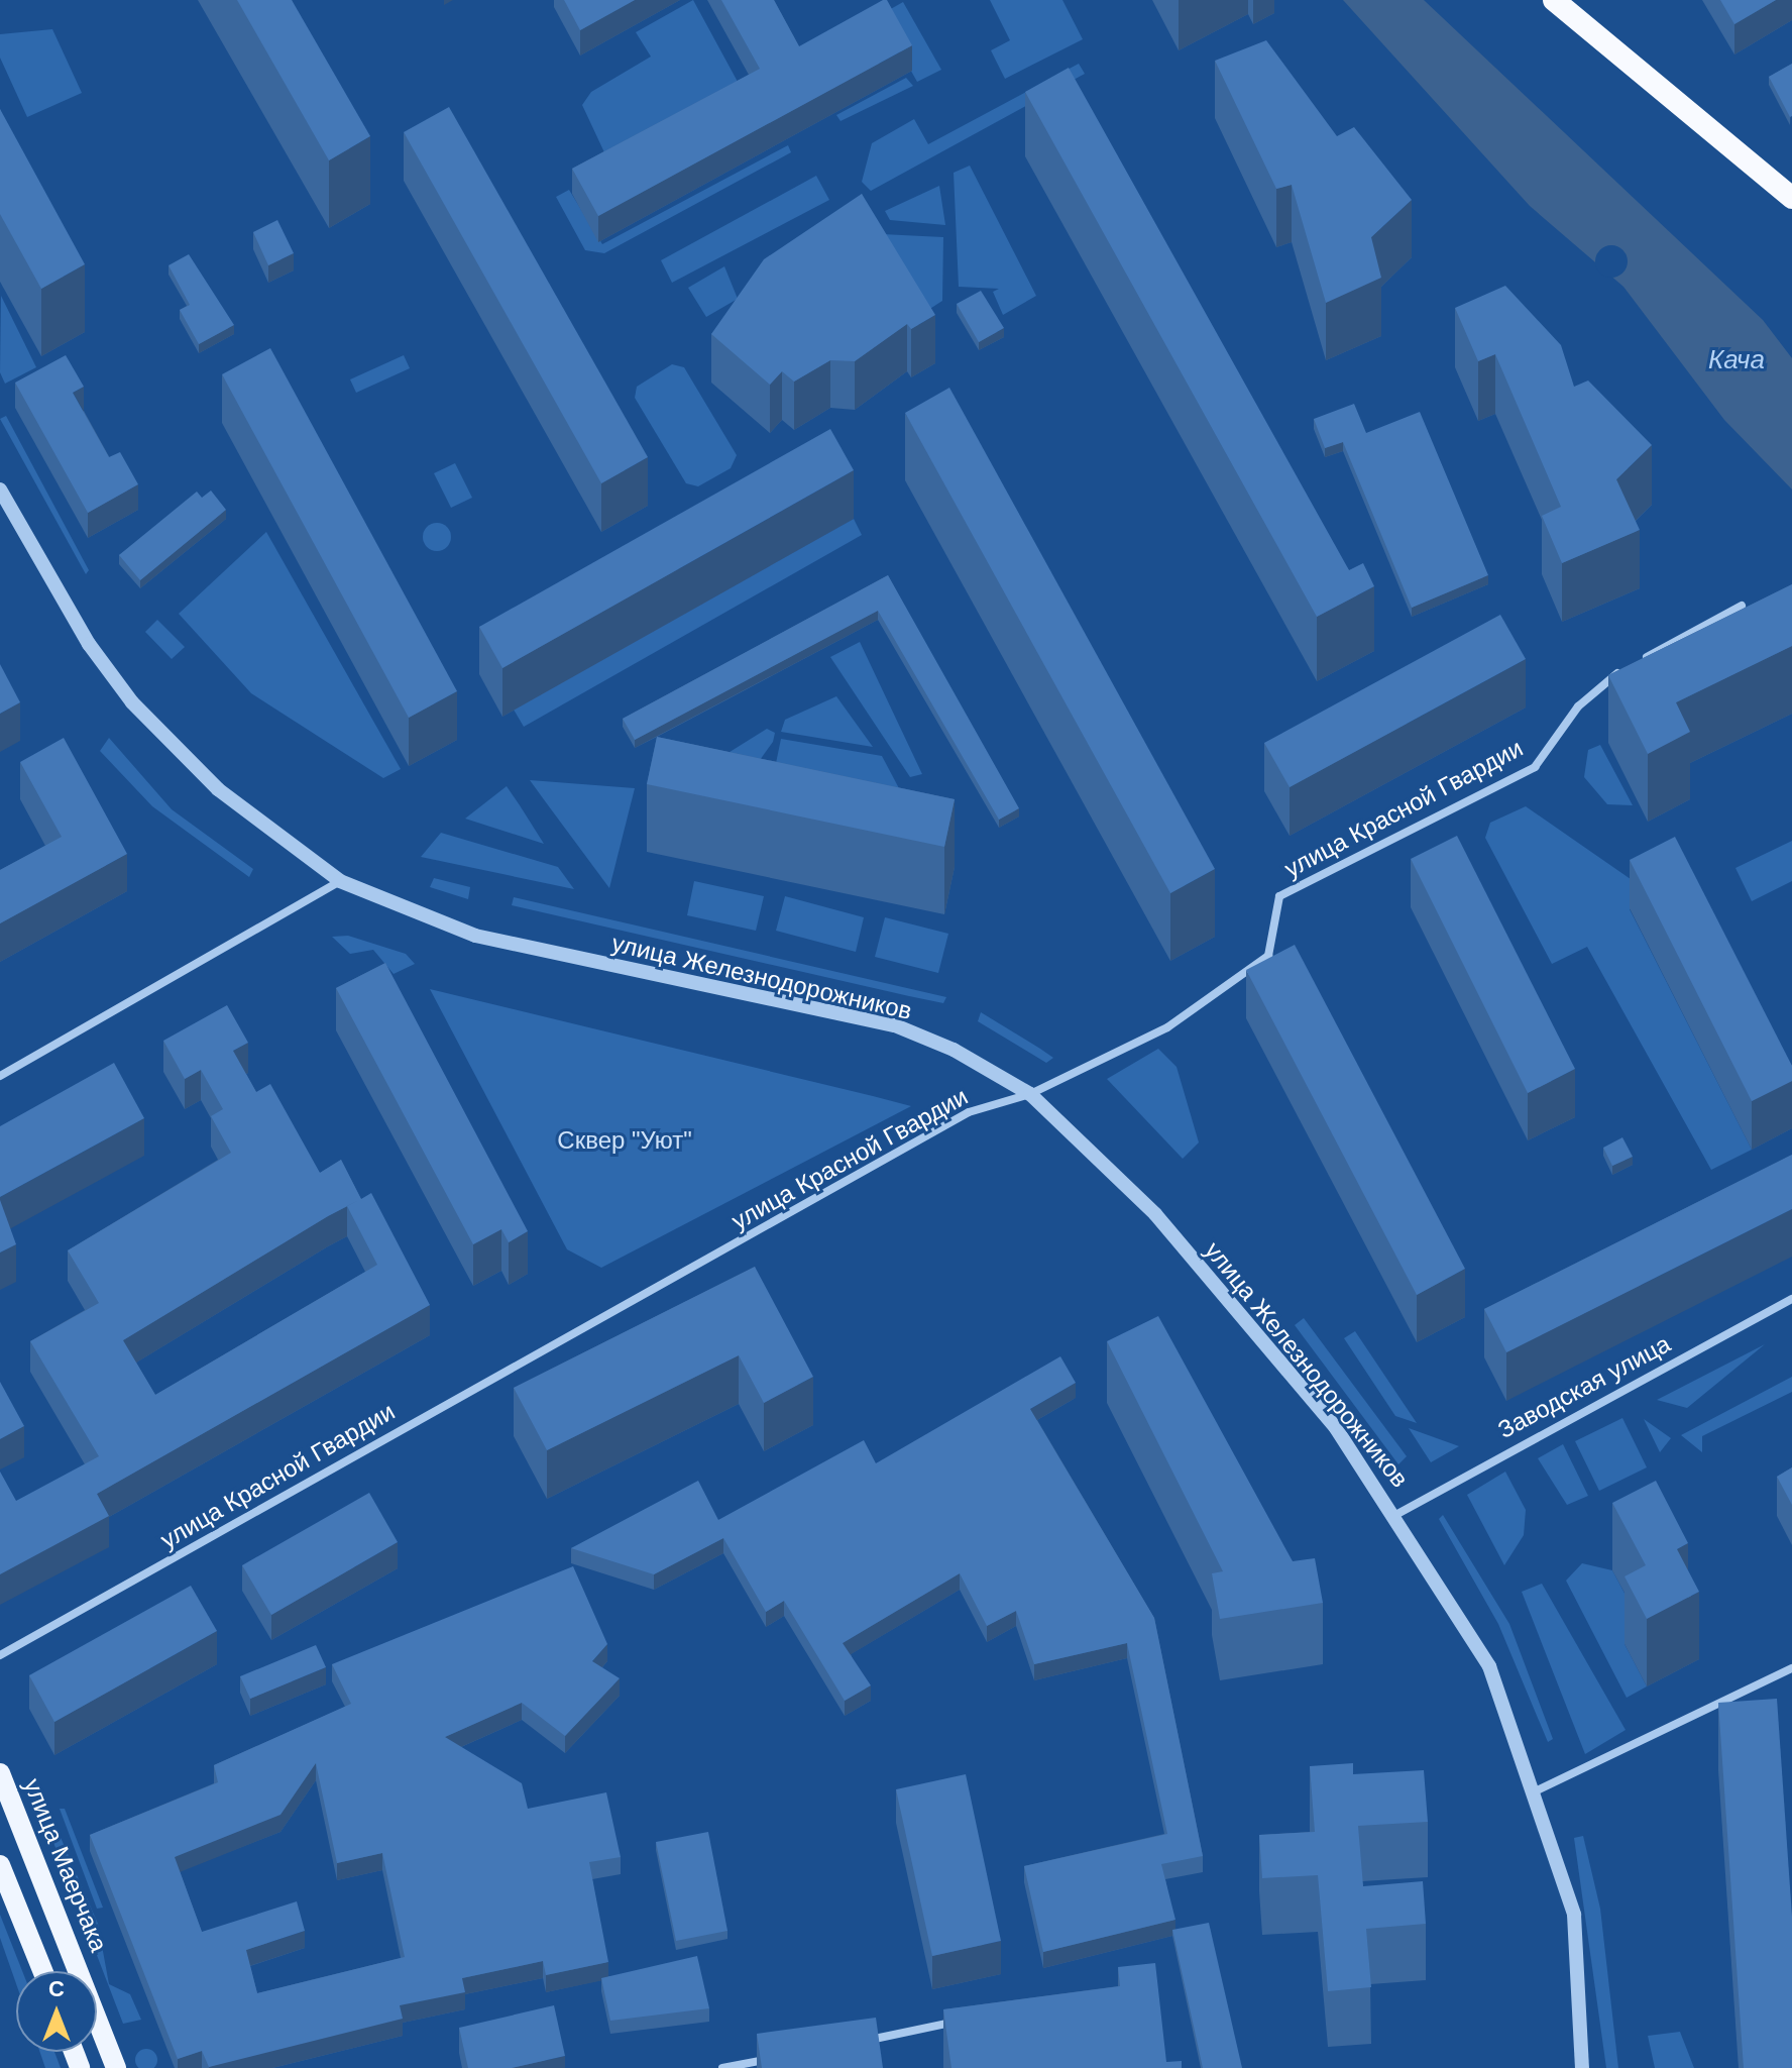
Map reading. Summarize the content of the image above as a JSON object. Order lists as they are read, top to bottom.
{
  "streets": {
    "main road": ["улица Маерчака"],
    "street": ["улица Красной Гвардии", "улица Железнодорожников", "Заводская улица"]
  },
  "crossings": [
    ["улица Красной Гвардии", "улица Железнодорожников"],
    ["улица Железнодорожников", "Заводская улица"]
  ],
  "water": ["Кача"],
  "parks": ["Сквер \"Уют\""],
  "north": "top"
}
